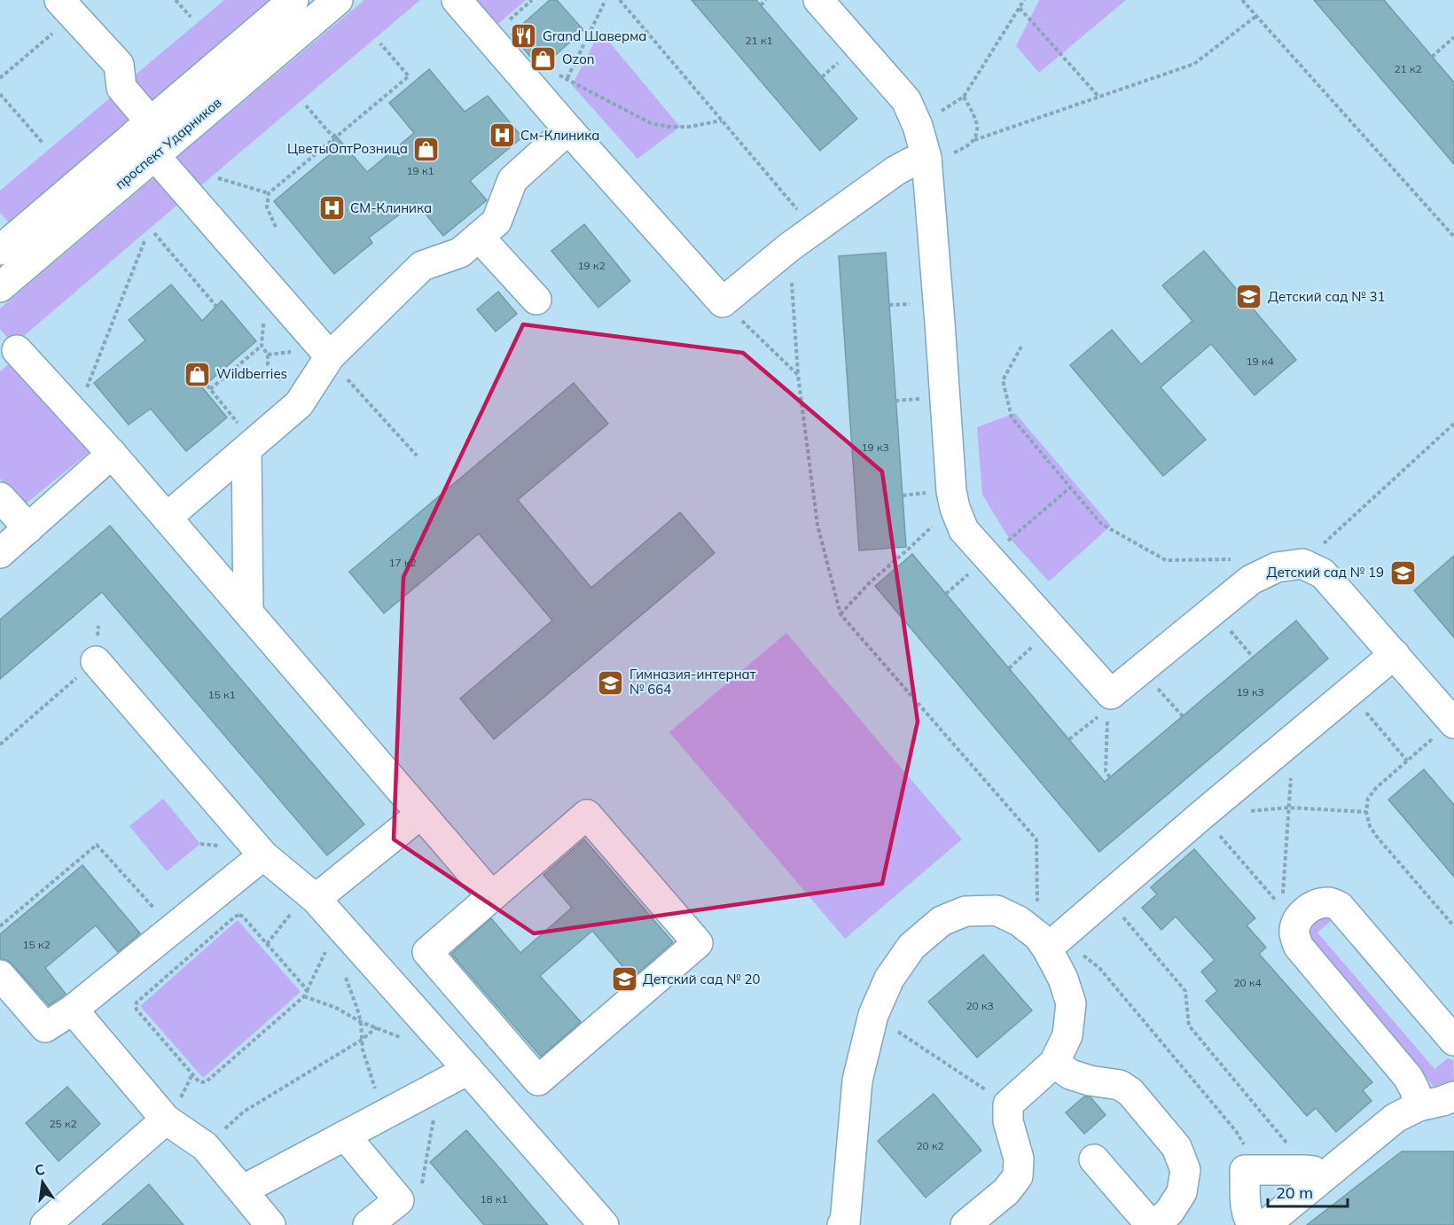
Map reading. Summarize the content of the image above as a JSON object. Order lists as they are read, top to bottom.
{
  "streets": {
    "street": ["проспект Ударников"]
  },
  "places": {
    "restaurant": ["Grand Шаверма"],
    "shop": ["Ozon", "ЦветыОптРозница", "Wildberries"],
    "hospital": ["См-Клиника", "СМ-Клиника"],
    "school or university": [
      "Детский сад № 31",
      "Детский сад № 19",
      "Гимназия-интернат № 664",
      "Детский сад № 20"
    ]
  },
  "house_numbers": [
    "21 к1",
    "21 к2",
    "19 к1",
    "19 к2",
    "19 к4",
    "19 к3",
    "17 к2",
    "19 к3",
    "15 к1",
    "15 к2",
    "20 к4",
    "20 к3",
    "25 к2",
    "20 к2",
    "18 к1"
  ],
  "scale_bar": "20 m",
  "north": "top"
}
